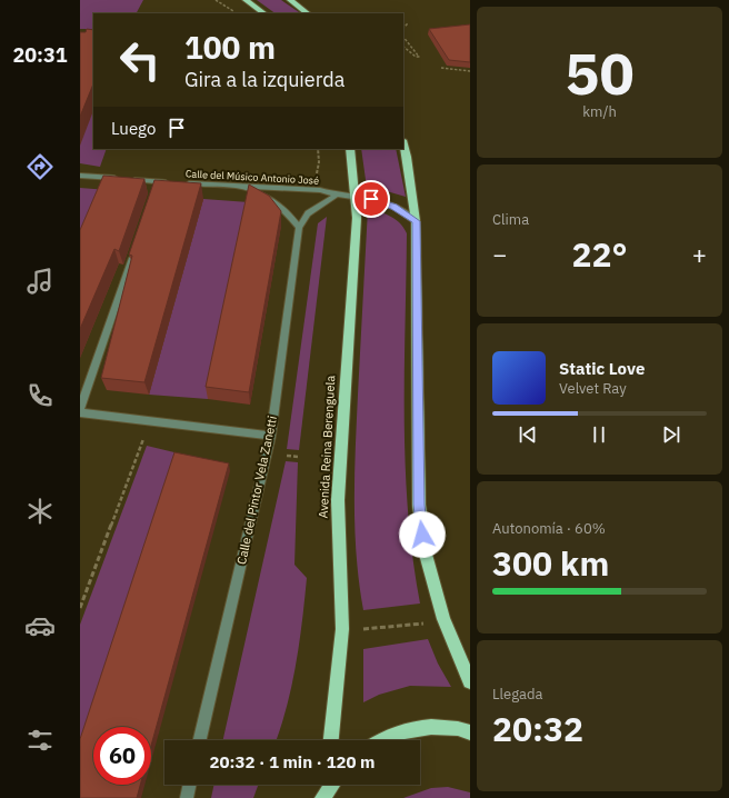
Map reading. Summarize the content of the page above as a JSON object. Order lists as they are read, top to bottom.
{
  "streets": {
    "main road": ["Avenida Reina Berenguela"],
    "street": ["Calle del Músico Antonio José", "Calle del Pintor Vela Zanetti"]
  },
  "crossings": [
    ["Calle del Músico Antonio José", "Avenida Reina Berenguela"]
  ],
  "page": {
    "tabs": "20:31",
    "tile": [
      ["50", "km/h"],
      "Clima",
      ["Autonomía · 60%", "300 km"],
      ["Llegada", "20:32"]
    ],
    "turn": ["100 m", "Gira a la izquierda"],
    "then": "Luego",
    "heat": ["−", "22°", "+"],
    "song": ["Static Love", "Velvet Ray"],
    "limit": "60",
    "trip": "20:32 · 1 min · 120 m"
  }
}
